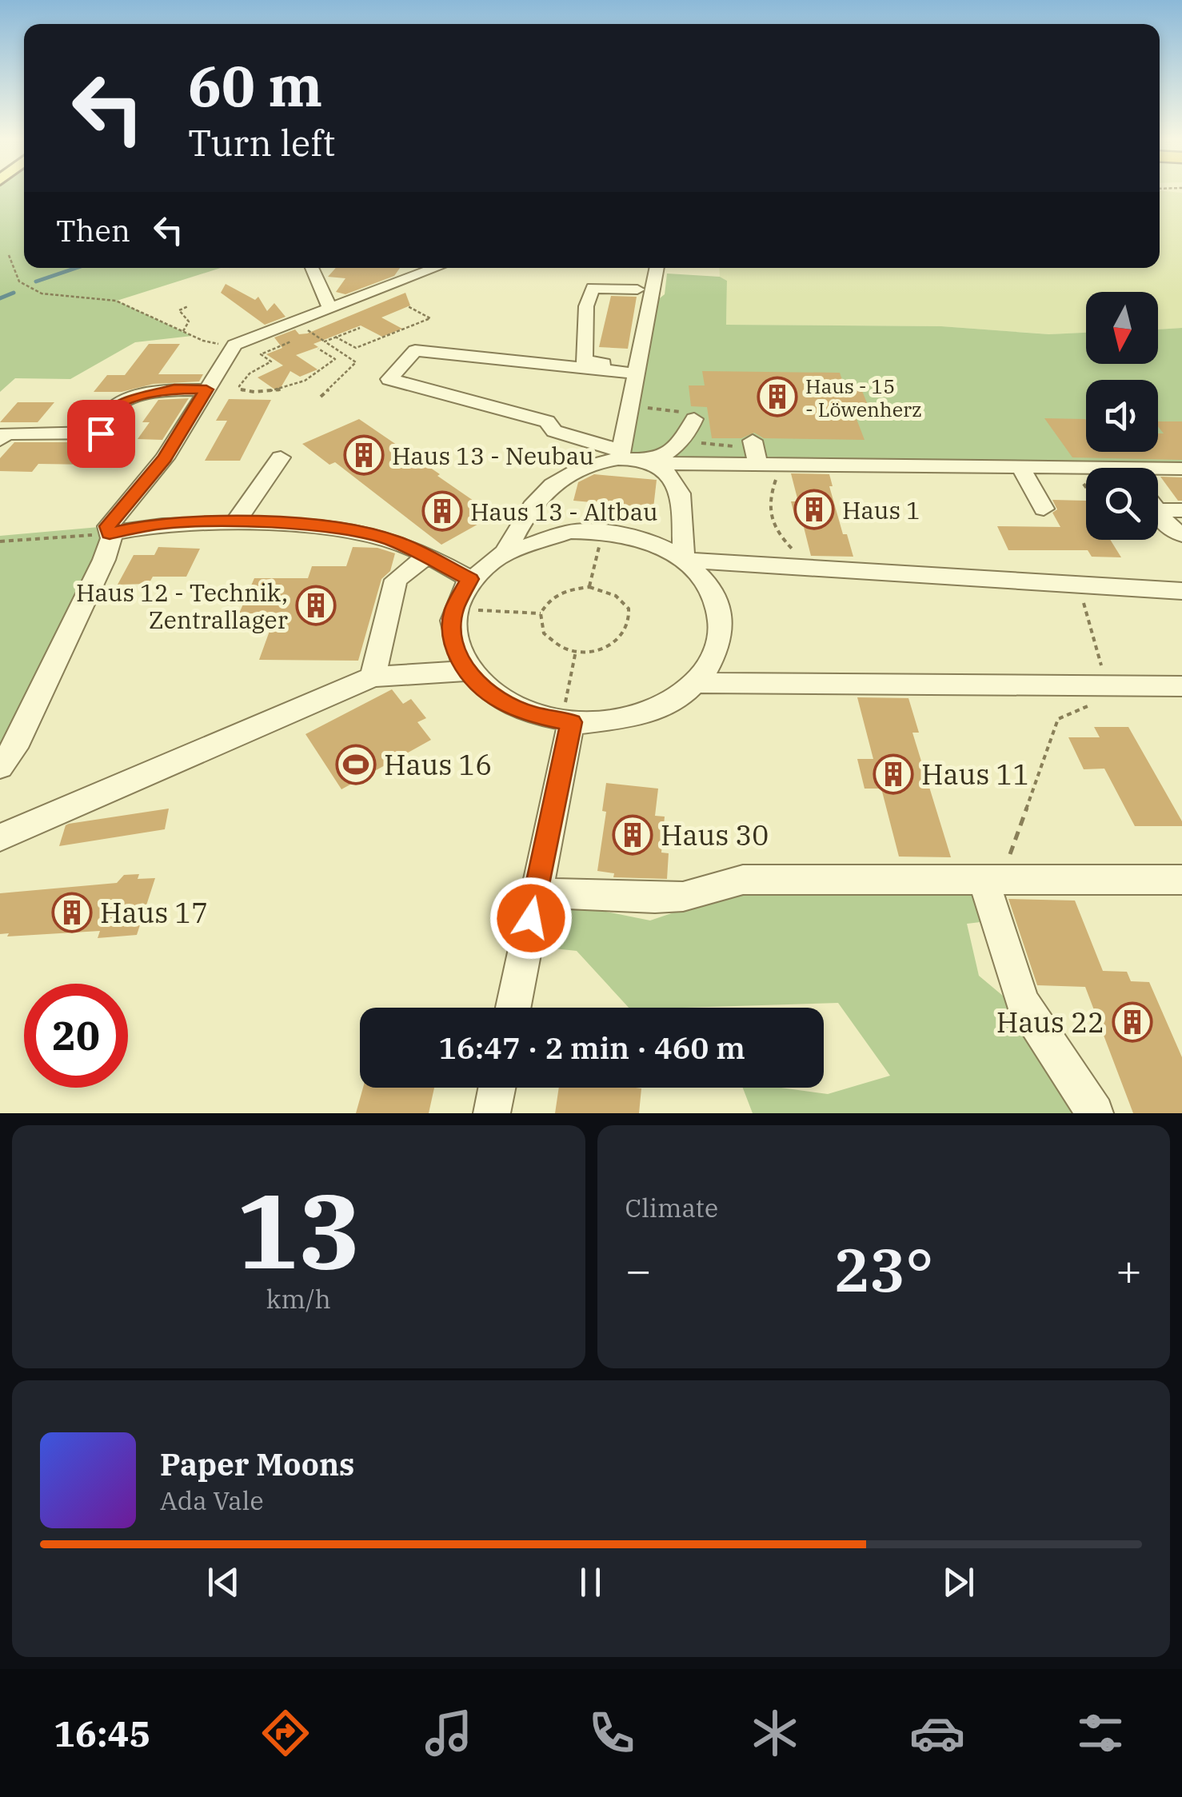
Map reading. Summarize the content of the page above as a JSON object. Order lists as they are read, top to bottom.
{
  "places": {
    "building": [
      "Haus - 15 - Löwenherz",
      "Haus 13 - Neubau",
      "Haus 1",
      "Haus 13 - Altbau",
      "Haus 12 - Technik, Zentrallager",
      "Haus 11",
      "Haus 30",
      "Haus 17",
      "Haus 22"
    ],
    "sports": ["Haus 16"]
  },
  "north": "bottom",
  "page": {
    "turn": ["60 m", "Turn left"],
    "then": "Then",
    "limit": "20",
    "trip": "16:47 · 2 min · 460 m",
    "tile": [
      ["13", "km/h"],
      "Climate"
    ],
    "heat": ["−", "23°", "+"],
    "song": ["Paper Moons", "Ada Vale"],
    "tabs": "16:45"
  }
}
